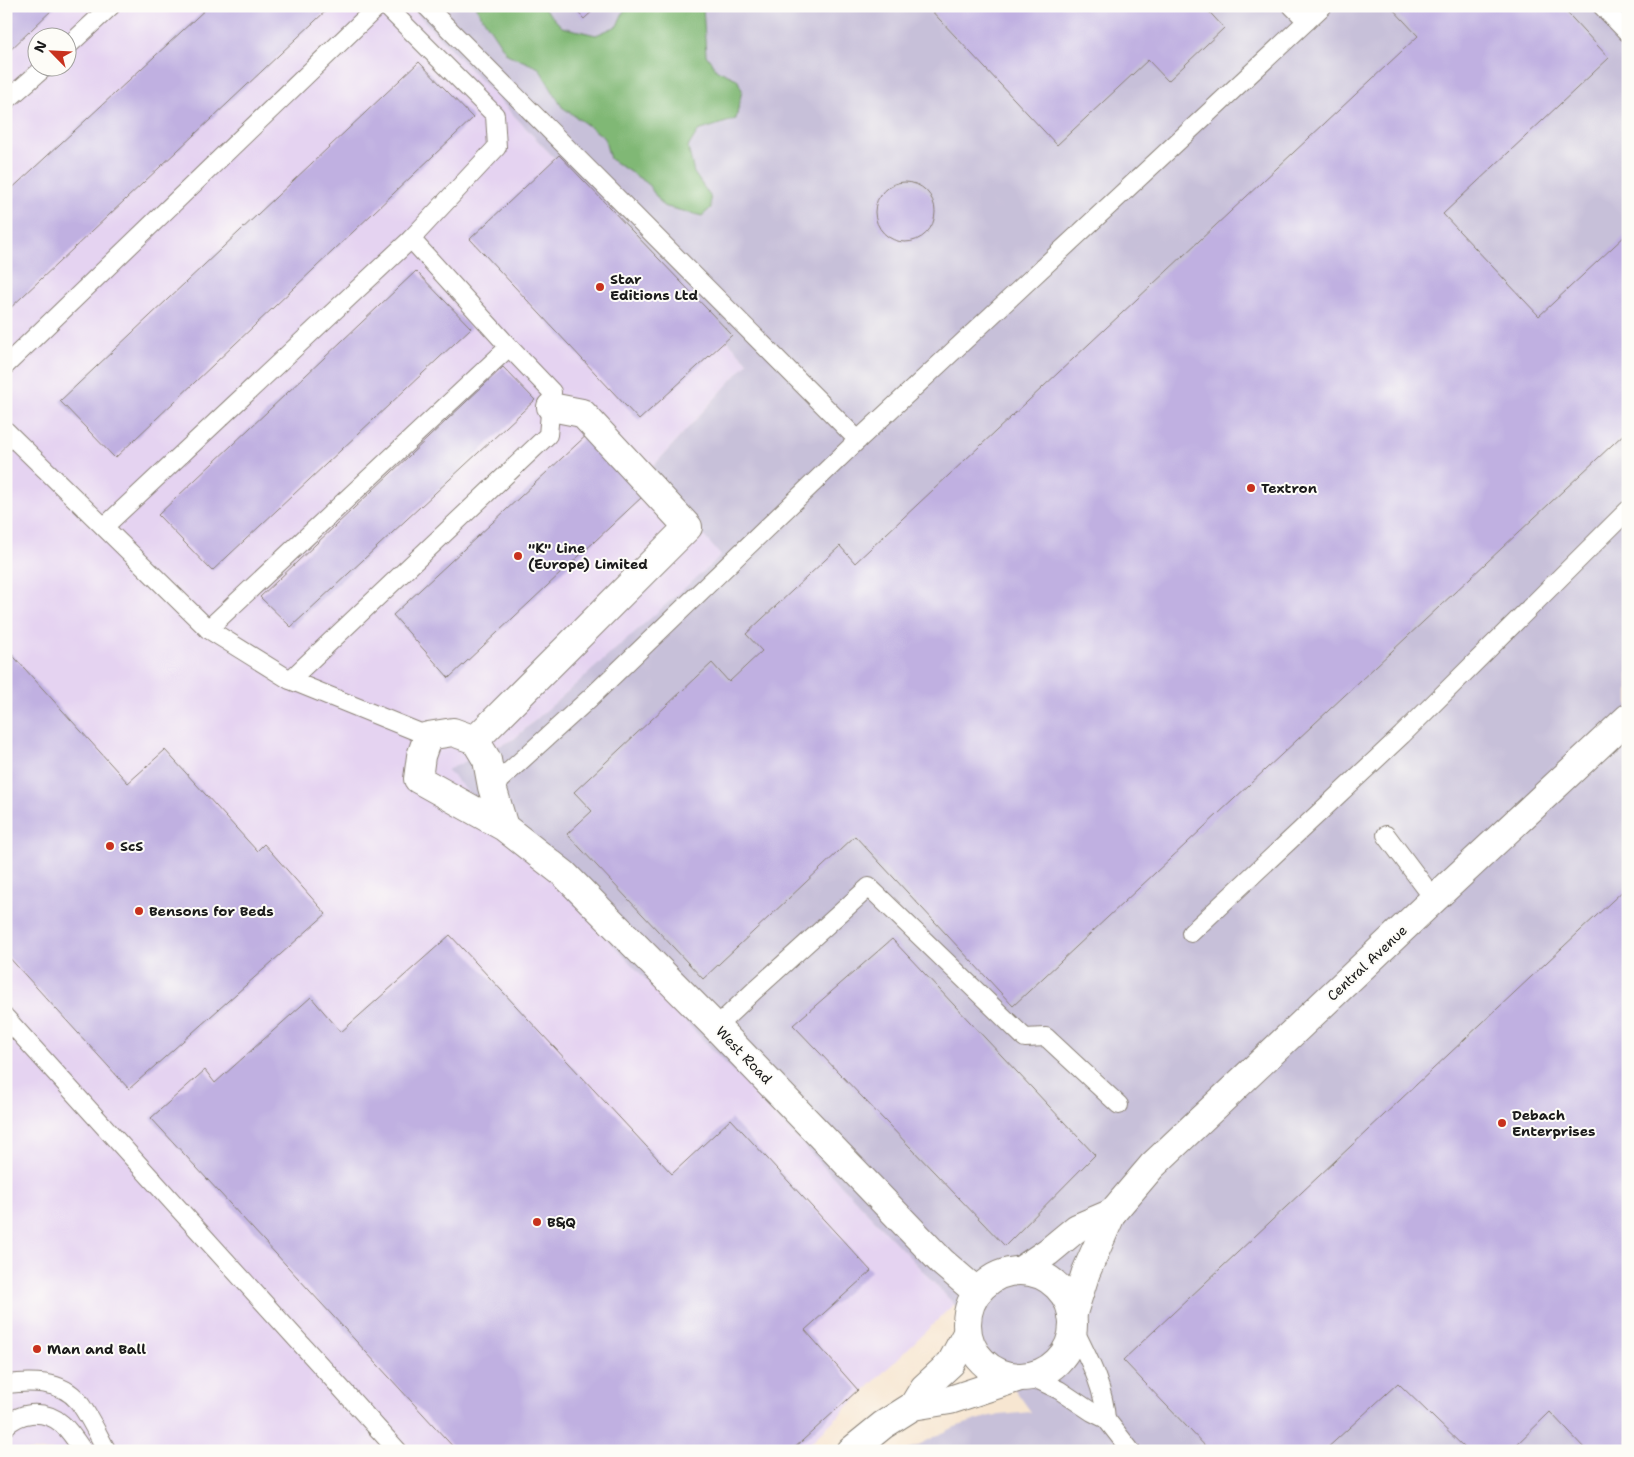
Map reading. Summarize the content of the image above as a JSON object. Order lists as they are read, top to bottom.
{
  "streets": {
    "street": ["Central Avenue", "West Road"]
  },
  "crossings": [
    ["Central Avenue", "West Road"]
  ],
  "places": [
    "Star Editions Ltd",
    "Textron",
    "\"K\" Line (Europe) Limited",
    "ScS",
    "Bensons for Beds",
    "Debach Enterprises",
    "B&Q",
    "Man and Ball"
  ],
  "north": "top left"
}
